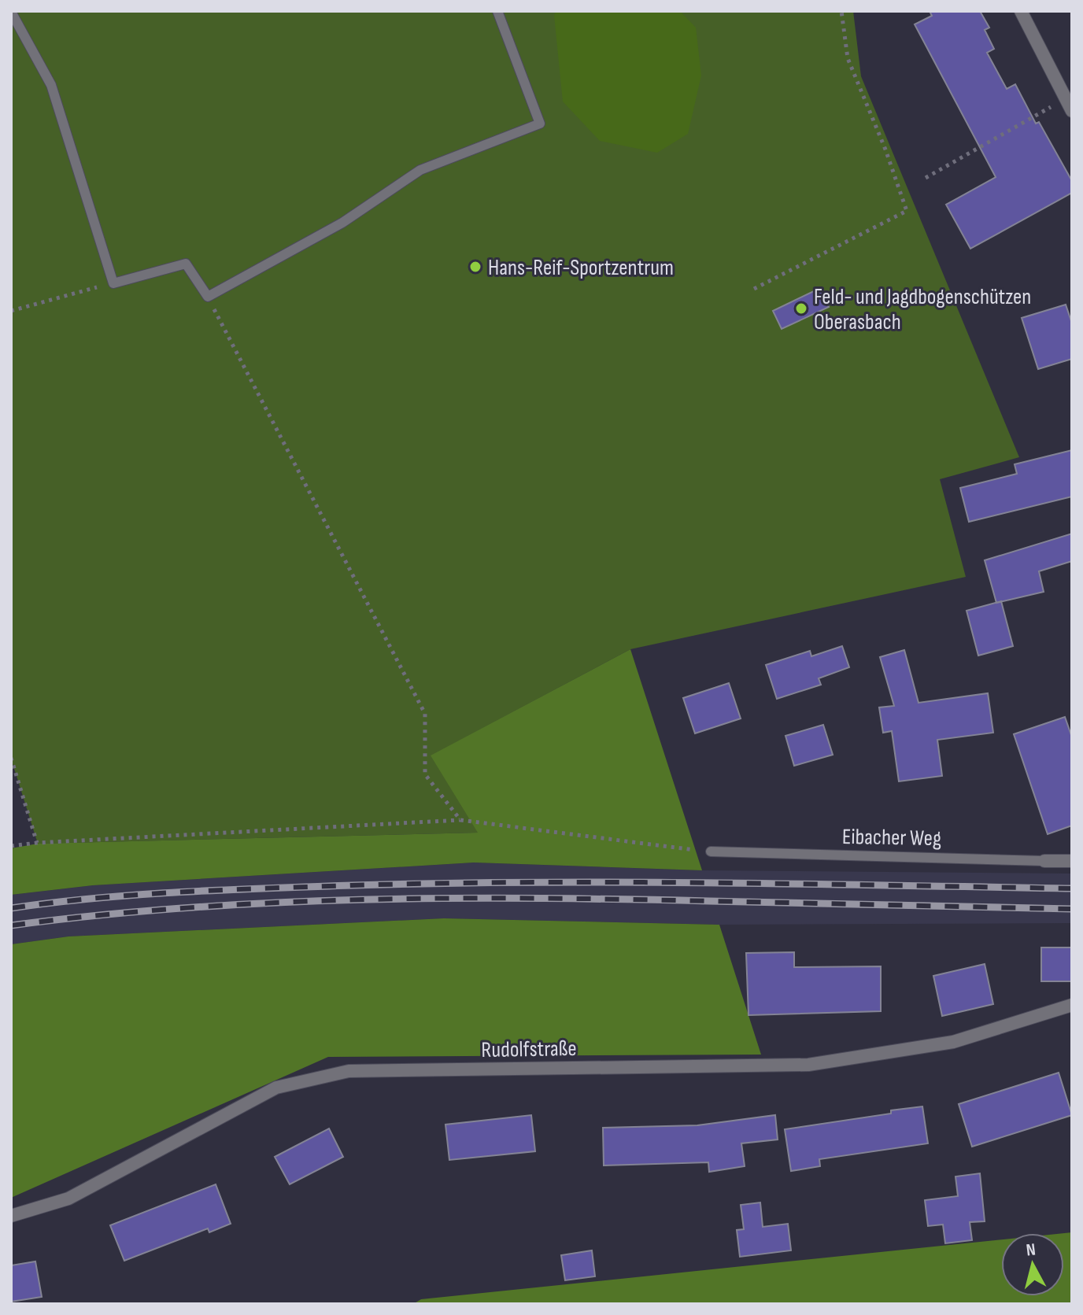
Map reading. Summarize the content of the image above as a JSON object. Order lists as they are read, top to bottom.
{
  "streets": {
    "street": ["Eibacher Weg", "Rudolfstraße"]
  },
  "places": ["Hans-Reif-Sportzentrum", "Feld- und Jagdbogenschützen Oberasbach"],
  "north": "top"
}
